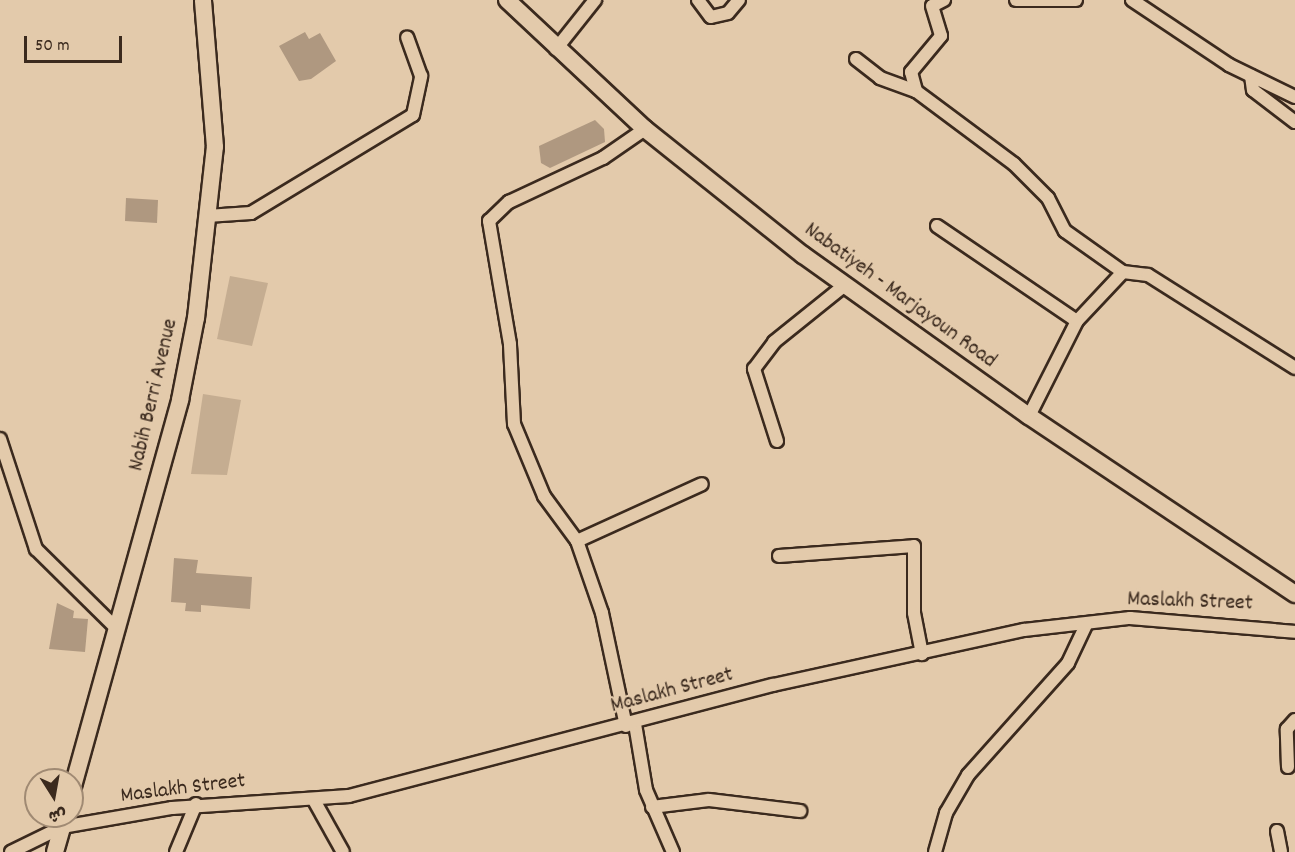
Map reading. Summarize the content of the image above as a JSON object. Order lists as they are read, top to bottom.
{
  "streets": {
    "main road": ["Nabatiyeh - Marjayoun Road", "Nabih Berri Avenue"],
    "street": ["Maslakh Street"]
  },
  "scale_bar": "50 m",
  "north": "bottom"
}
